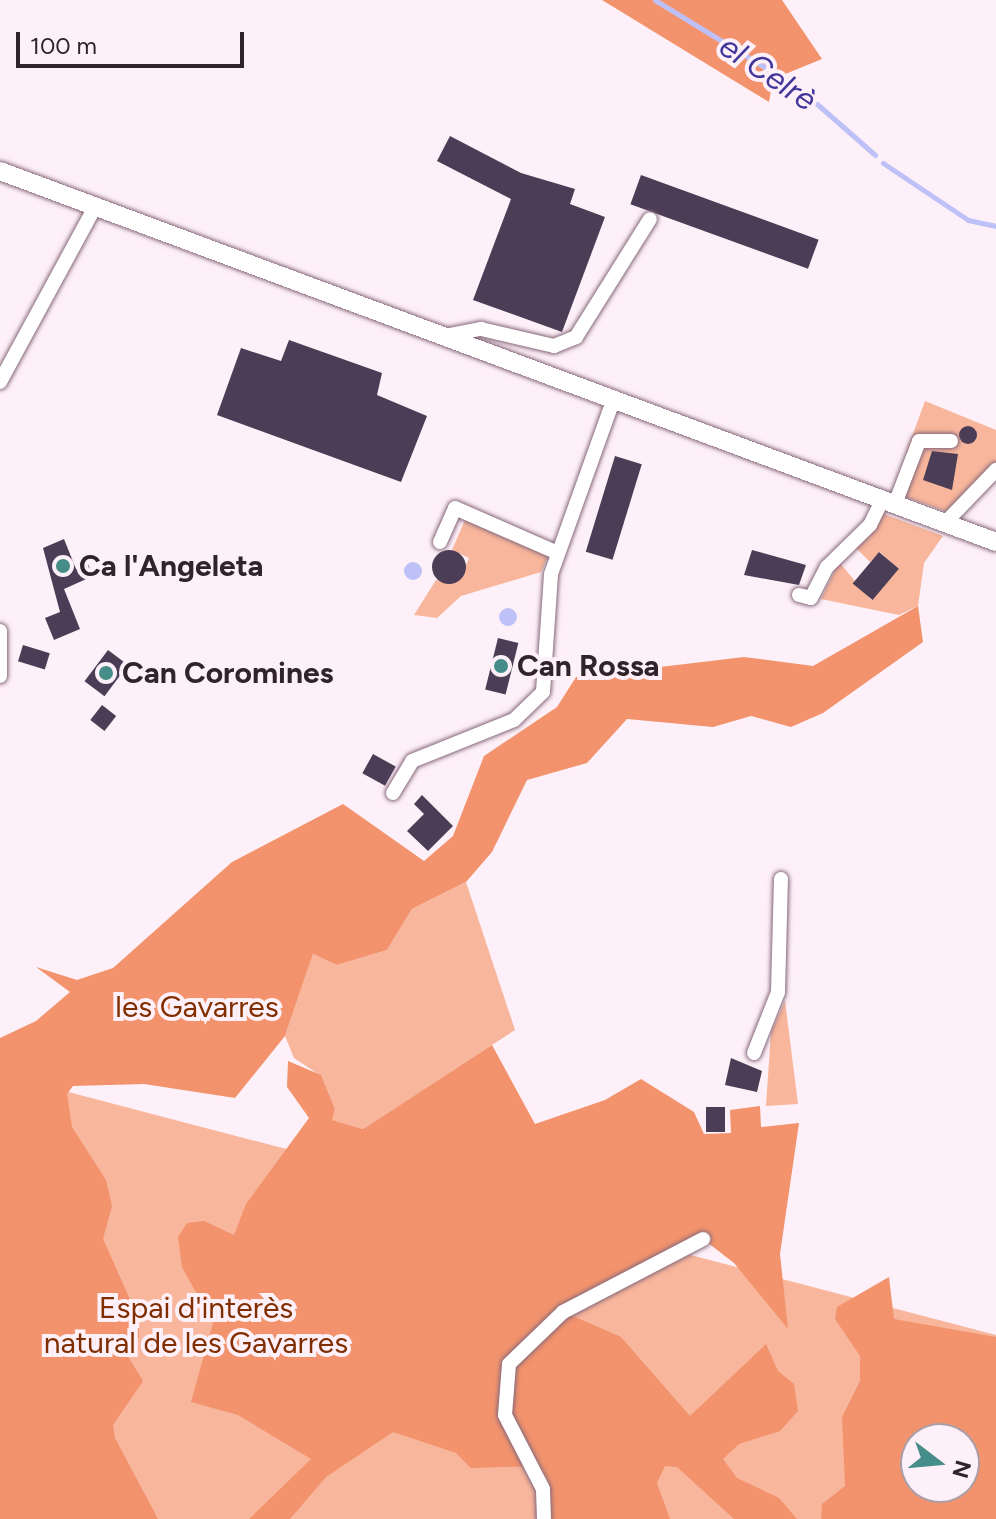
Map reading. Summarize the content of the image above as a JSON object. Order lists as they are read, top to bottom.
{
  "water": ["el Celrè"],
  "parks": ["les Gavarres", "Espai d'interès natural de les Gavarres"],
  "places": ["Ca l'Angeleta", "Can Rossa", "Can Coromines"],
  "scale_bar": "100 m",
  "north": "right"
}
